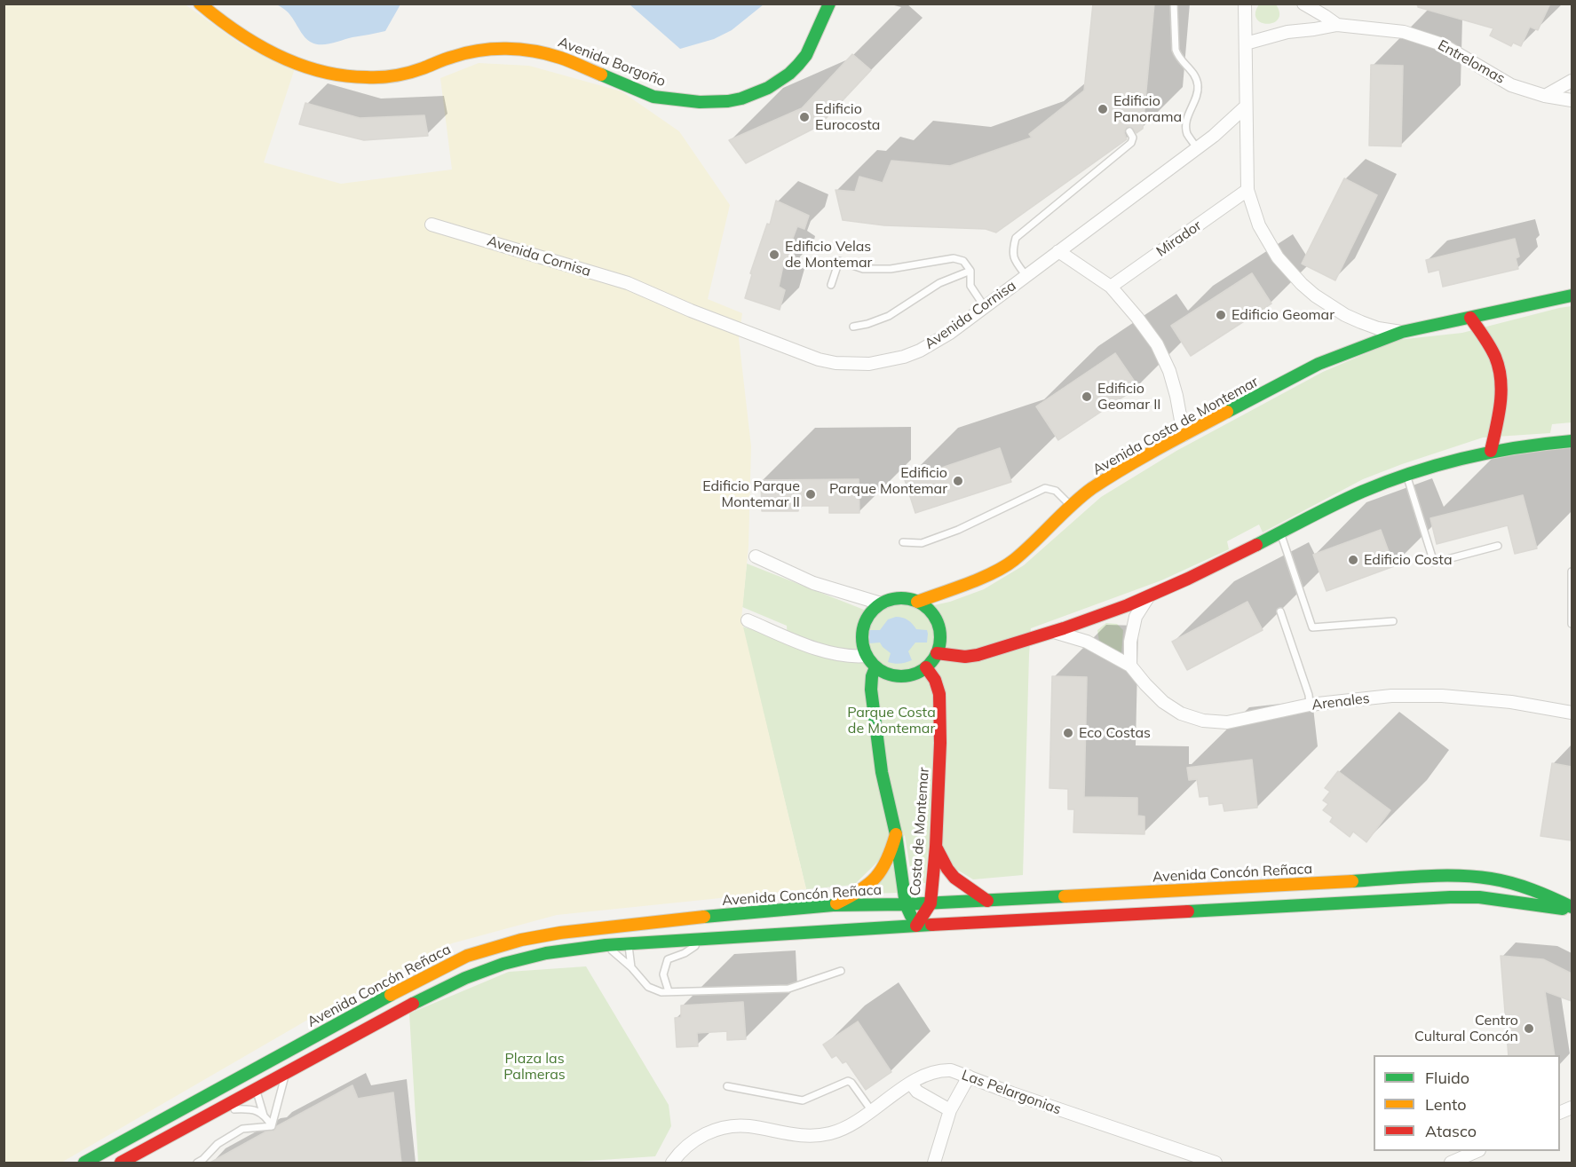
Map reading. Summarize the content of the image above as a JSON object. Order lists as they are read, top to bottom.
{
  "streets": {
    "main road": [
      "Avenida Borgoño",
      "Avenida Costa de Montemar",
      "Costa de Montemar",
      "Avenida Concón Reñaca"
    ],
    "street": [
      "Entrelomas",
      "Mirador",
      "Avenida Cornisa",
      "Arenales",
      "Las Pelargonias"
    ]
  },
  "crossings": [
    ["Avenida Costa de Montemar", "Costa de Montemar"],
    ["Costa de Montemar", "Avenida Concón Reñaca"]
  ],
  "parks": ["Parque Costa de Montemar", "Plaza las Palmeras"],
  "places": [
    "Edificio Panorama",
    "Edificio Eurocosta",
    "Edificio Velas de Montemar",
    "Edificio Geomar",
    "Edificio Geomar II",
    "Edificio Parque Montemar",
    "Edificio Parque Montemar II",
    "Edificio Costa",
    "Eco Costas",
    "Centro Cultural Concón"
  ],
  "legend": ["Fluido", "Lento", "Atasco"]
}
